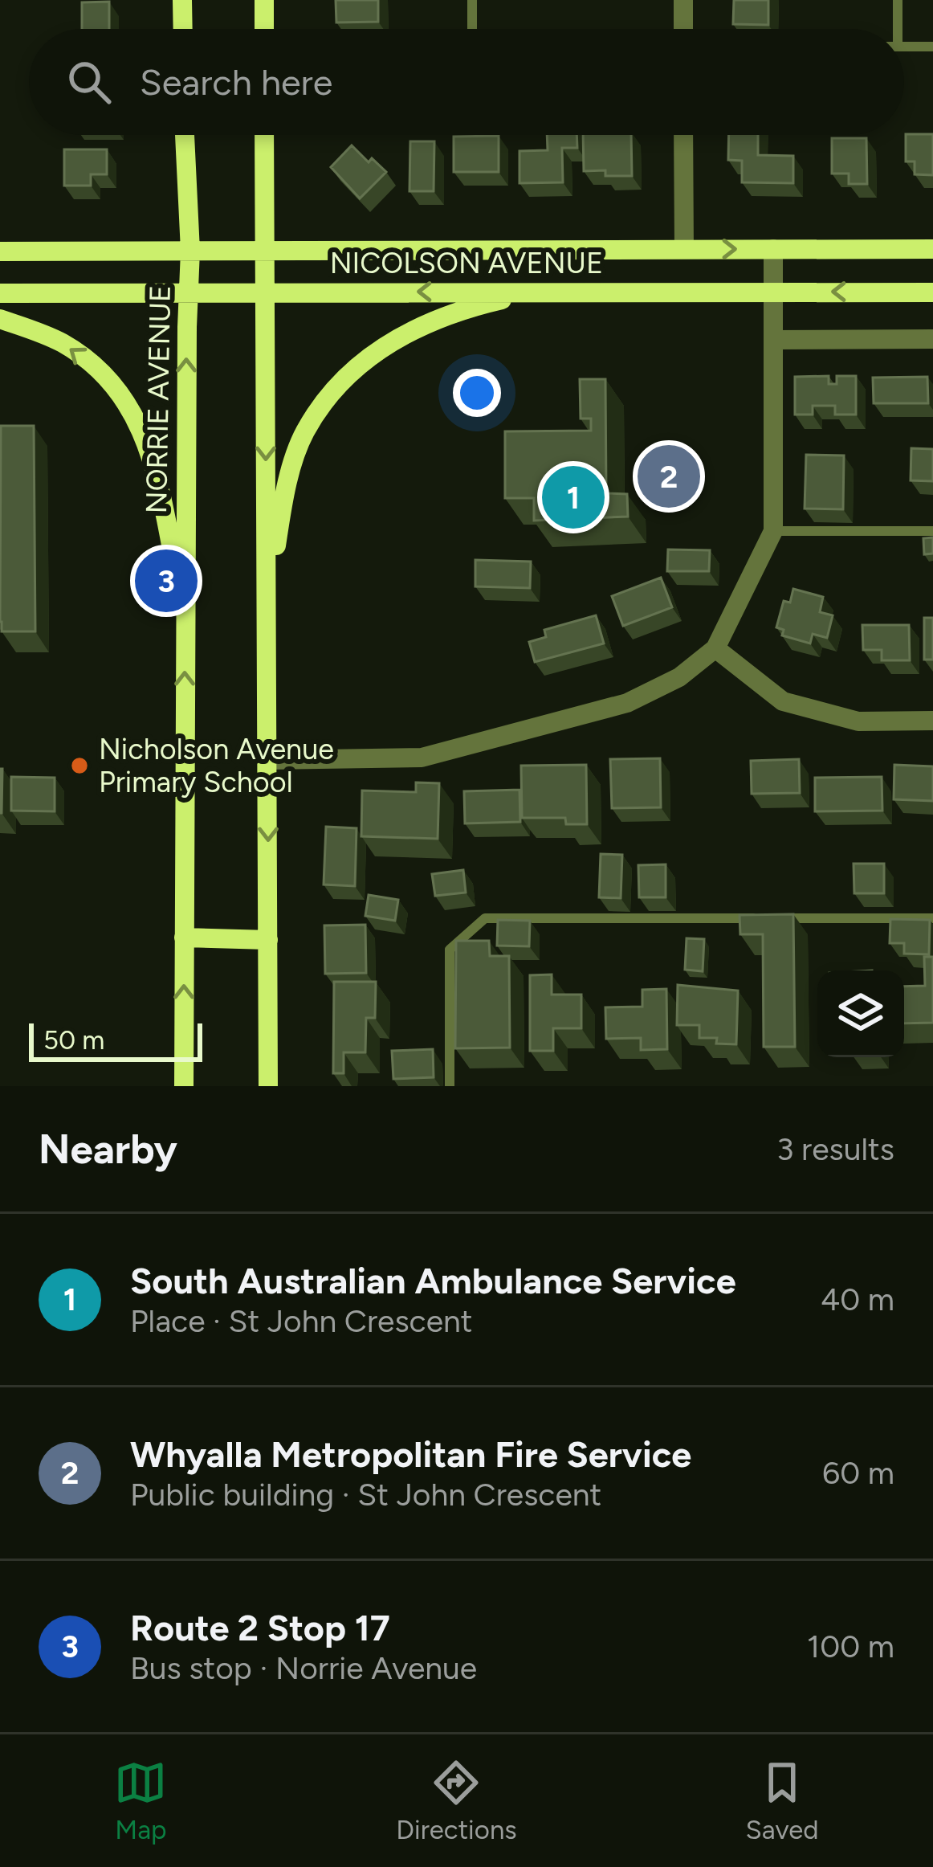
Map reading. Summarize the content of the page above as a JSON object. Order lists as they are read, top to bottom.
{
  "streets": {
    "main road": ["NICOLSON AVENUE", "NORRIE AVENUE"]
  },
  "crossings": [
    ["NICOLSON AVENUE", "NORRIE AVENUE"]
  ],
  "places": ["Nicholson Avenue Primary School"],
  "scale_bar": "50 m",
  "page": {
    "search": "Search here",
    "pins": ["2", "1", "3"],
    "scale": "50 m",
    "heading": ["Nearby", "3 results"],
    "list": [
      {
        "mark": "1",
        "name": "South Australian Ambulance Service",
        "note": "Place · St John Crescent",
        "value": "40 m"
      },
      {
        "mark": "2",
        "name": "Whyalla Metropolitan Fire Service",
        "note": "Public building · St John Crescent",
        "value": "60 m"
      },
      {
        "mark": "3",
        "name": "Route 2 Stop 17",
        "note": "Bus stop · Norrie Avenue",
        "value": "100 m"
      }
    ],
    "nav": ["Map", "Directions", "Saved"]
  }
}
